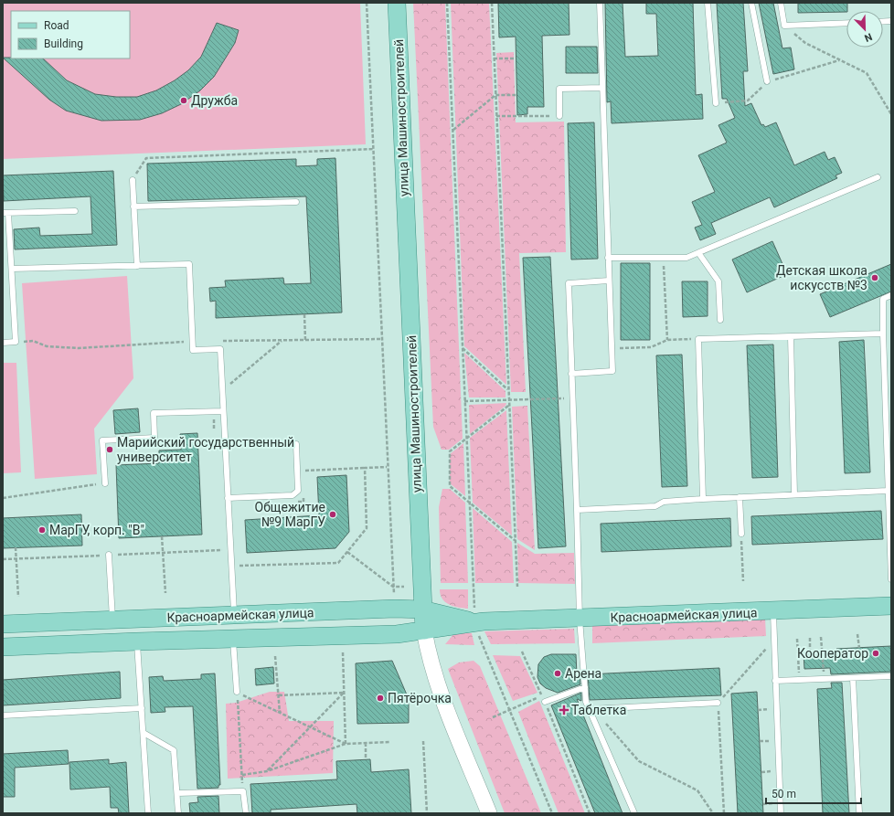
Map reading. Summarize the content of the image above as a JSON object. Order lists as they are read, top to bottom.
{
  "streets": {
    "main road": ["улица Машиностроителей", "Красноармейская улица"]
  },
  "crossings": [
    ["улица Машиностроителей", "Красноармейская улица"]
  ],
  "places": {
    "other": [
      "Дружба",
      "Детская школа искусств №3",
      "Марийский государственный университет",
      "Общежитие №9 МарГУ",
      "МарГУ, корп. \"В\"",
      "Кооператор",
      "Арена",
      "Пятёрочка"
    ],
    "health": ["Таблетка"]
  },
  "legend": ["Road", "Building"],
  "scale_bar": "50 m",
  "north": "bottom right"
}
